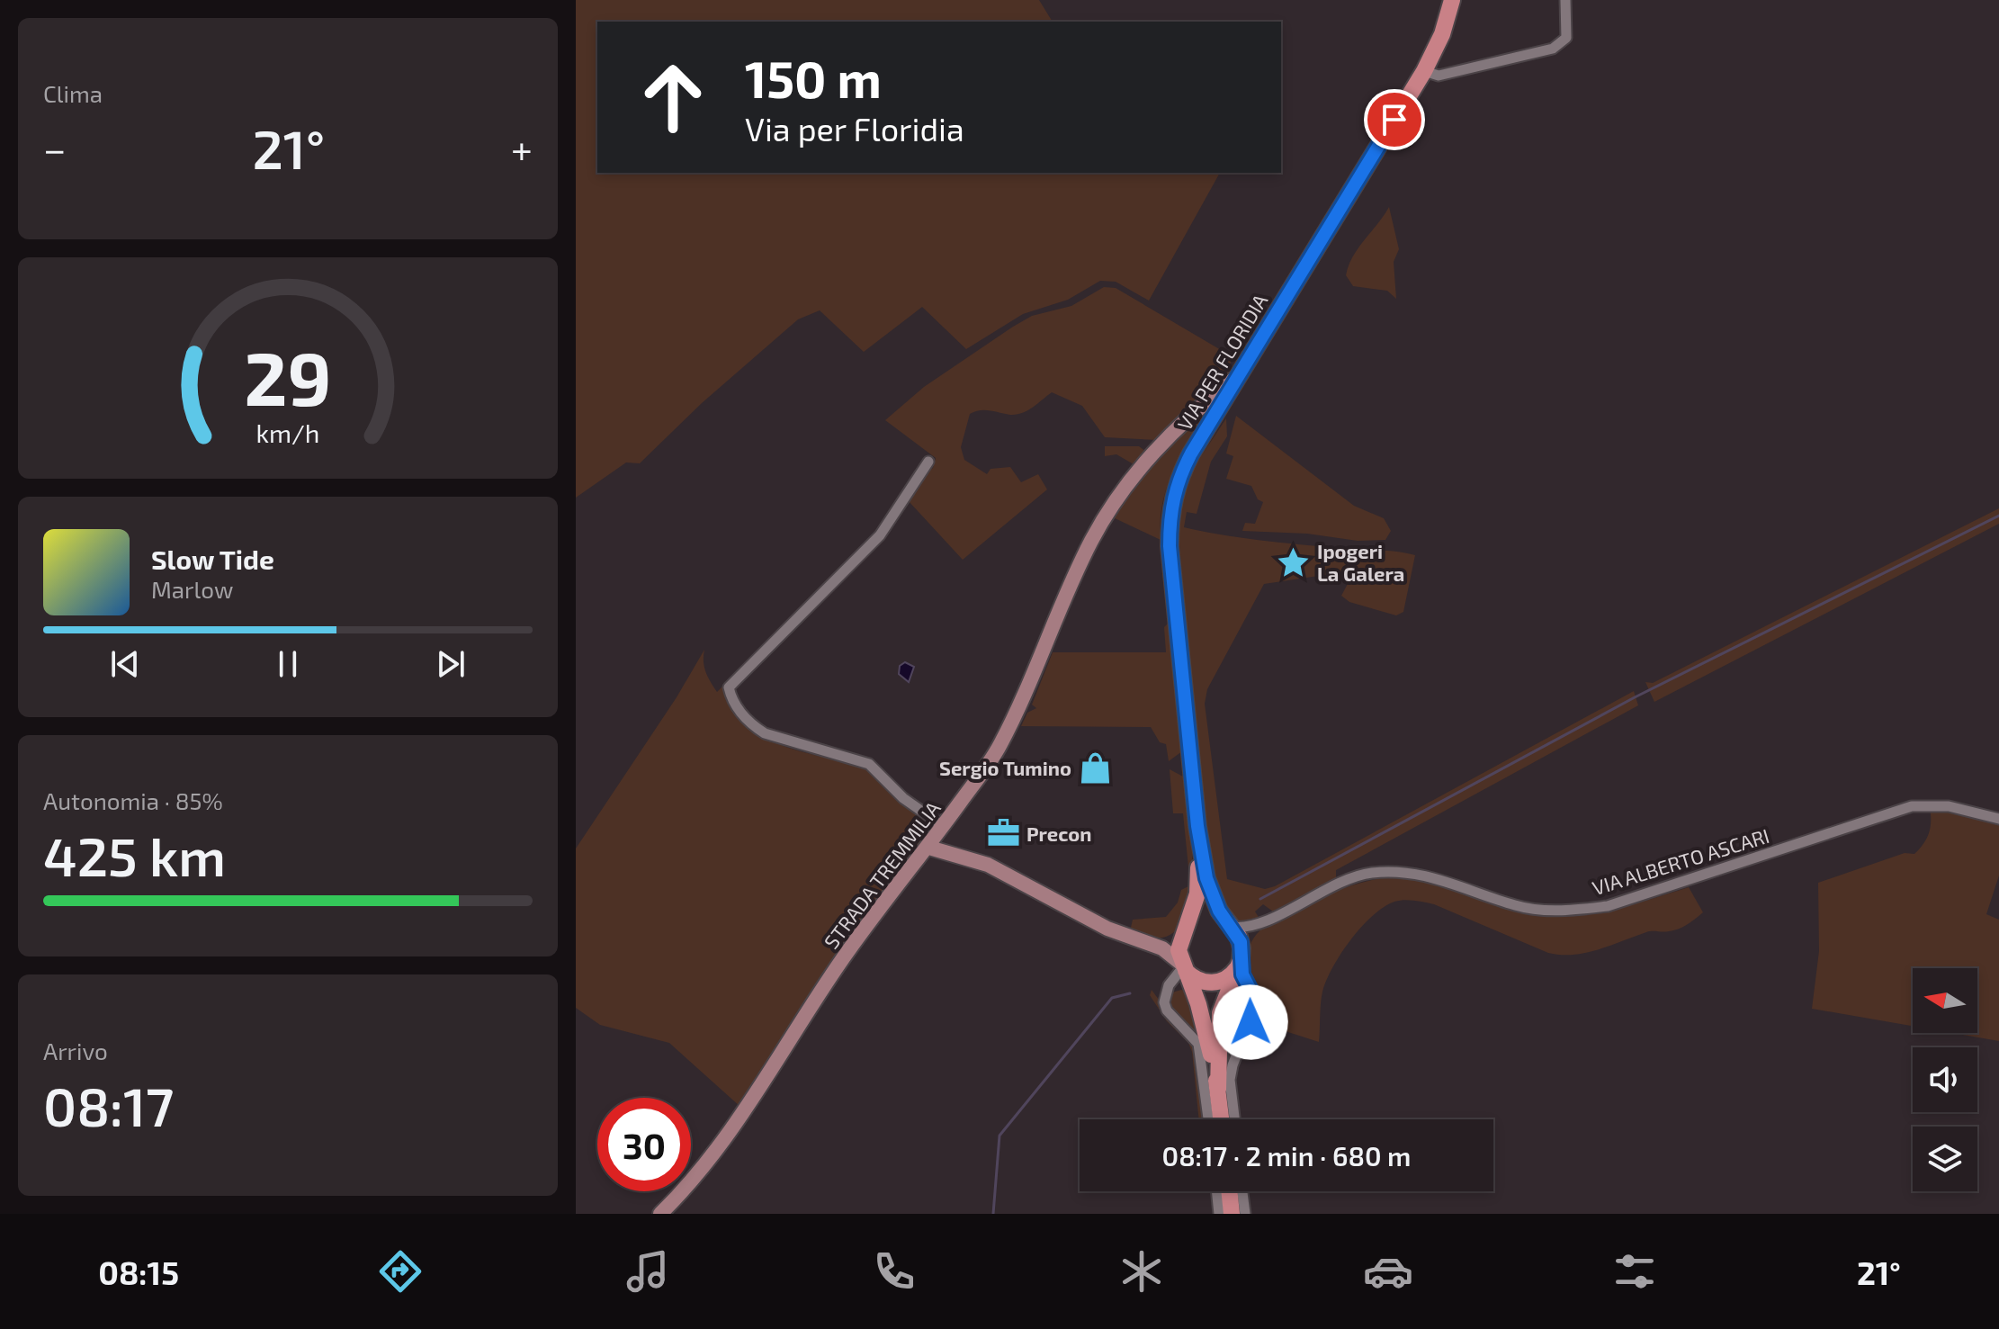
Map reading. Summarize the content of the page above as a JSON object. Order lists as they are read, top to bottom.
{
  "streets": {
    "main road": ["VIA PER FLORIDIA", "STRADA TREMMILIA"],
    "street": ["VIA ALBERTO ASCARI"]
  },
  "crossings": [
    ["VIA PER FLORIDIA", "STRADA TREMMILIA"]
  ],
  "places": {
    "place": ["Ipogeri La Galera"],
    "shop": ["Sergio Tumino"],
    "office": ["Precon"]
  },
  "north": "left",
  "page": {
    "tile": [
      "Clima",
      ["Autonomia · 85%", "425 km"],
      ["Arrivo", "08:17"]
    ],
    "turn": ["150 m", "Via per Floridia"],
    "heat": ["−", "21°", "+"],
    "song": ["Slow Tide", "Marlow"],
    "limit": "30",
    "trip": "08:17 · 2 min · 680 m",
    "tabs": ["08:15", "21°"],
    "gauge": ["29", "km/h"]
  }
}
